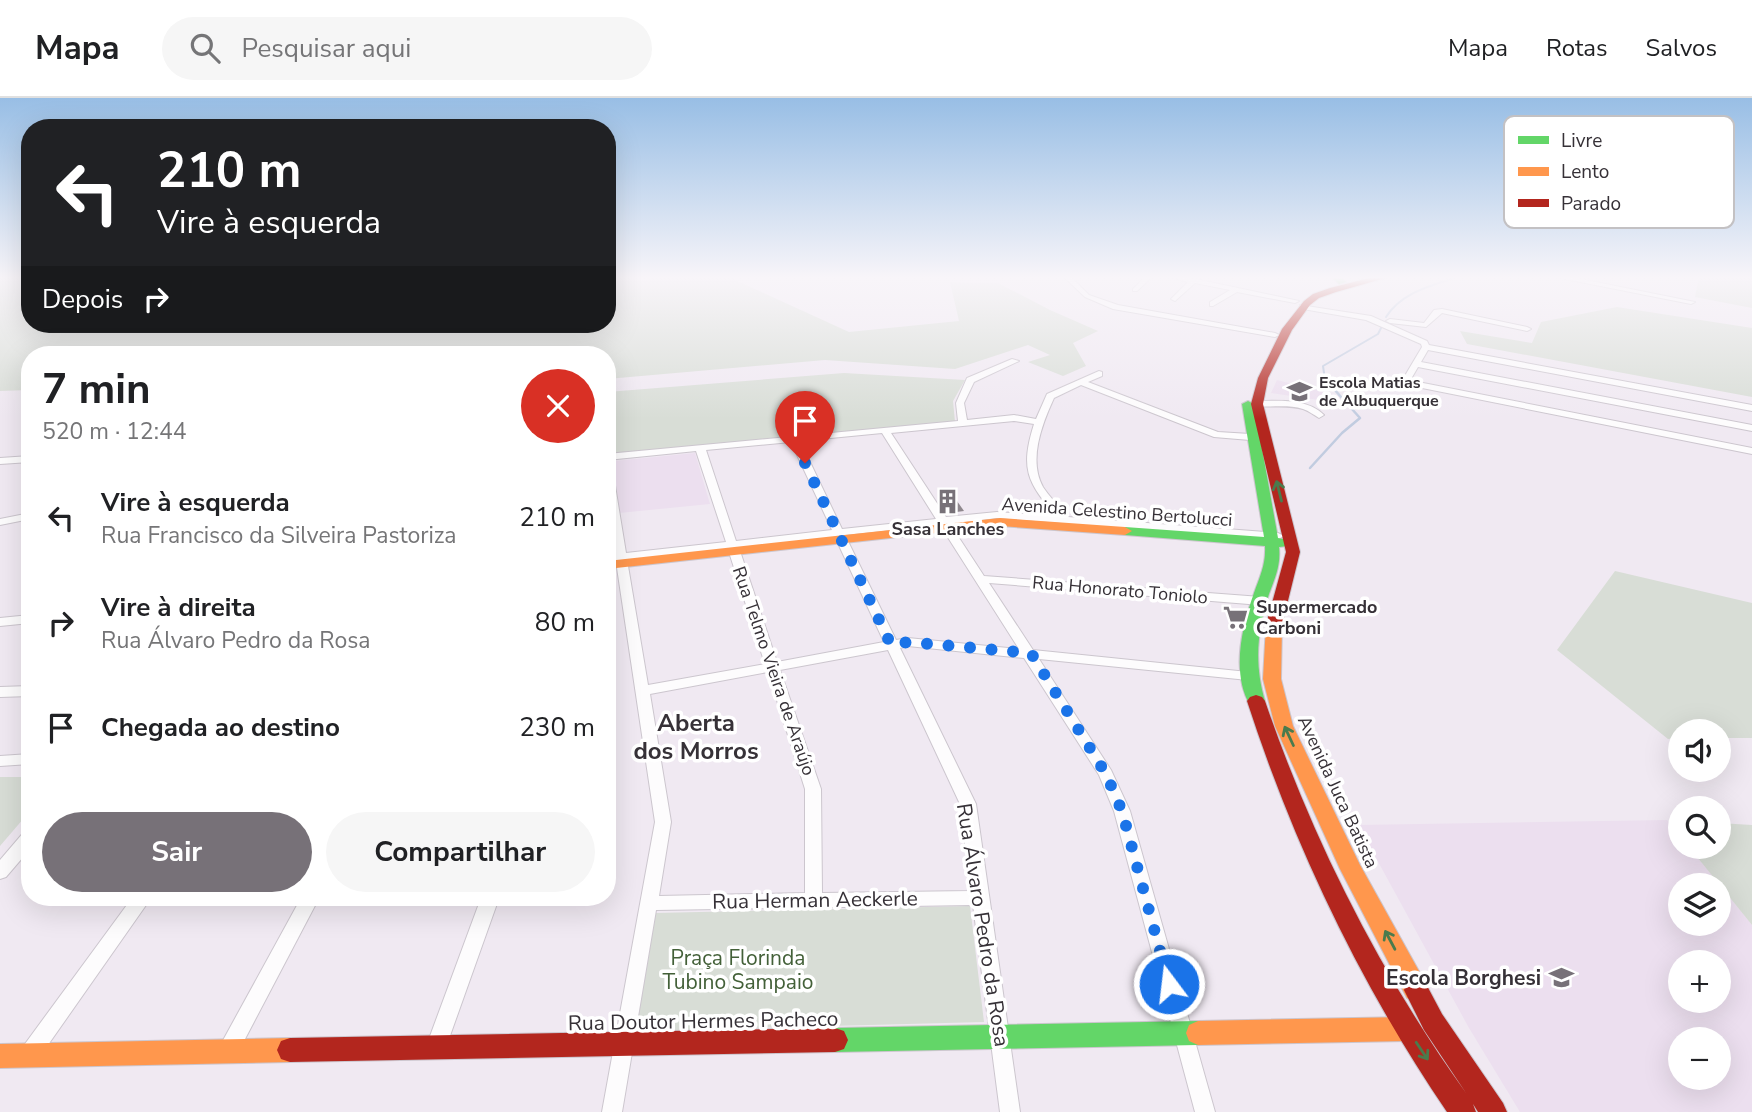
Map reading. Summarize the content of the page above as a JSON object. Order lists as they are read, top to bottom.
{
  "streets": {
    "main road": ["Avenida Celestino Bertolucci", "Avenida Juca Batista", "Rua Doutor Hermes Pacheco"],
    "street": [
      "Rua Honorato Toniolo",
      "Rua Telmo Vieira de Araújo",
      "Rua Herman Aeckerle",
      "Rua Álvaro Pedro da Rosa"
    ]
  },
  "crossings": [
    ["Avenida Celestino Bertolucci", "Rua Telmo Vieira de Araújo"],
    ["Avenida Celestino Bertolucci", "Avenida Juca Batista"],
    ["Avenida Celestino Bertolucci", "Rua Álvaro Pedro da Rosa"],
    ["Rua Telmo Vieira de Araújo", "Rua Herman Aeckerle"],
    ["Rua Herman Aeckerle", "Rua Álvaro Pedro da Rosa"],
    ["Rua Álvaro Pedro da Rosa", "Rua Doutor Hermes Pacheco"]
  ],
  "districts": ["Aberta dos Morros"],
  "parks": ["Praça Florinda Tubino Sampaio"],
  "places": {
    "school or university": ["Escola Matias de Albuquerque", "Escola Borghesi"],
    "building": ["Sasa Lanches"],
    "supermarket": ["Supermercado Carboni"]
  },
  "legend": ["Livre", "Lento", "Parado"],
  "page": {
    "header": "Mapa",
    "search": "Pesquisar aqui",
    "nav": ["Mapa", "Rotas", "Salvos"],
    "turn": ["210 m", "Vire à esquerda"],
    "then": "Depois",
    "heading": ["7 min", "520 m · 12:44"],
    "list": [
      {
        "name": "Vire à esquerda",
        "note": "Rua Francisco da Silveira Pastoriza",
        "value": "210 m"
      },
      {
        "name": "Vire à direita",
        "note": "Rua Álvaro Pedro da Rosa",
        "value": "80 m"
      },
      {
        "name": "Chegada ao destino",
        "value": "230 m"
      }
    ],
    "map_buttons": ["+", "−"],
    "buttons": ["Sair", "Compartilhar"]
  }
}
